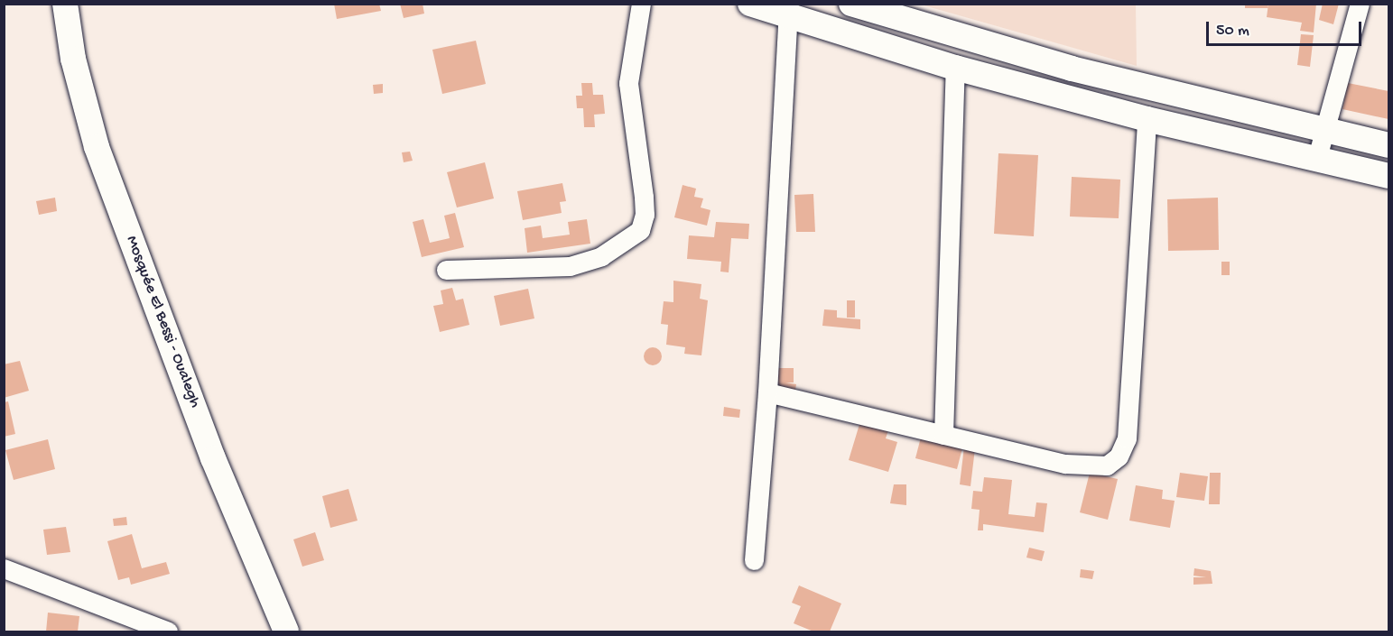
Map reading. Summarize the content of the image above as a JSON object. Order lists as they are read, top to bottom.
{
  "streets": {
    "main road": ["Mosquée El Bessi - Oualegh"]
  },
  "scale_bar": "50 m"
}
